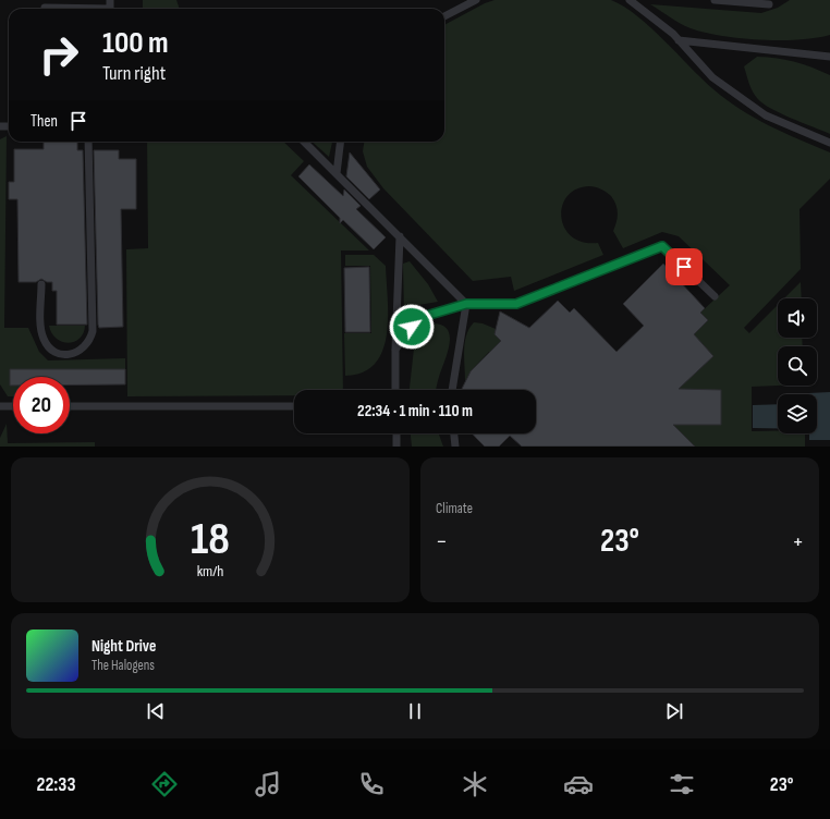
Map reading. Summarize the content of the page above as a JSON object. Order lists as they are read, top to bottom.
{
  "page": {
    "turn": ["100 m", "Turn right"],
    "then": "Then",
    "limit": "20",
    "trip": "22:34 · 1 min · 110 m",
    "tile": "Climate",
    "heat": ["−", "23°", "+"],
    "song": ["Night Drive", "The Halogens"],
    "tabs": ["22:33", "23°"],
    "gauge": ["18", "km/h"]
  }
}
